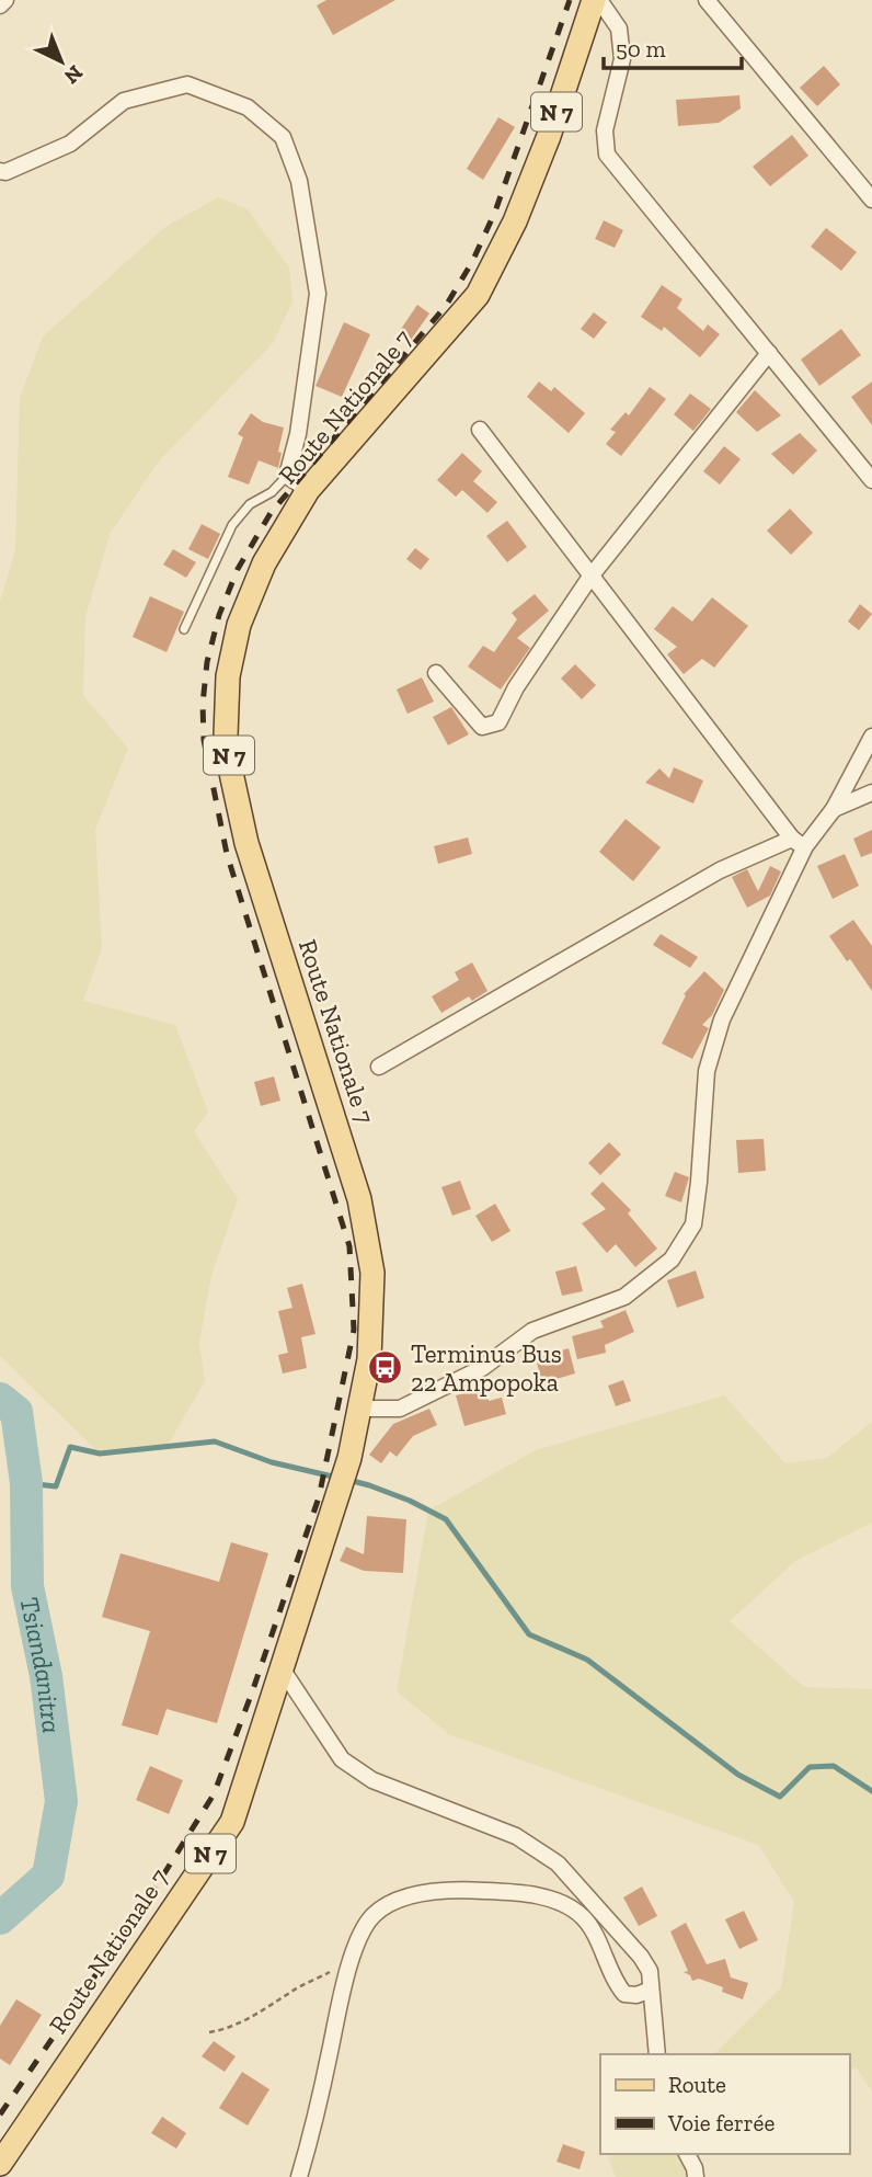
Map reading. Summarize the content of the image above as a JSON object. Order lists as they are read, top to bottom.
{
  "streets": {
    "main road": ["N 7", "Route Nationale 7"]
  },
  "water": ["Tsiandanitra"],
  "places": {
    "bus stop": ["Terminus Bus 22 Ampopoka"]
  },
  "legend": ["Route", "Voie ferrée"],
  "scale_bar": "50 m",
  "north": "bottom right"
}
